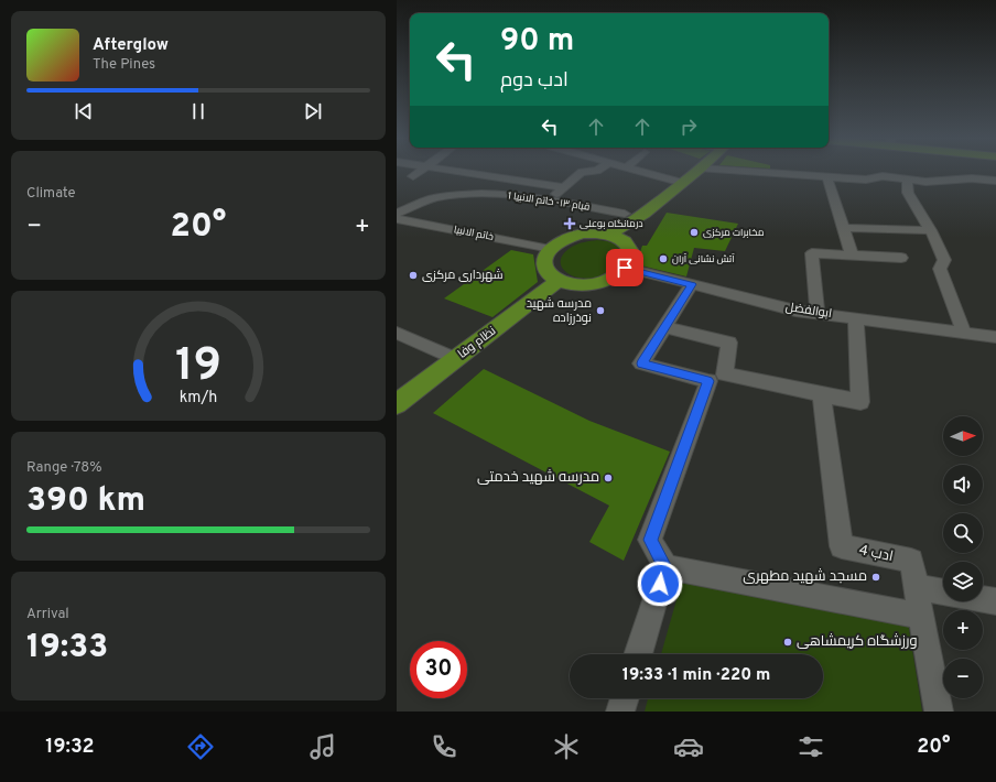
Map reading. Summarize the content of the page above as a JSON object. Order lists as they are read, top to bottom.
{
  "streets": {
    "main road": ["نظام وفا"],
    "street": [
      "قیام ۱۳- خاتم الانبیا 1",
      "خاتم الانبیا",
      "ابوالفضل",
      "ادب 4"
    ]
  },
  "crossings": [
    ["خاتم الانبیا", "ابوالفضل"],
    ["خاتم الانبیا", "نظام وفا"],
    ["ابوالفضل", "نظام وفا"]
  ],
  "places": {
    "health": ["درمانگاه بوعلی"],
    "other": [
      "مخابرات مرکزی",
      "آتش نشانی آران",
      "شهرداری مرکزی",
      "مدرسه شهید نوذرزاده",
      "مدرسه شهید خدمتی",
      "مسجد شهید مطهری",
      "ورزشگاه کریمشاهی"
    ]
  },
  "north": "right",
  "page": {
    "turn": ["90 m", "ادب دوم"],
    "song": ["Afterglow", "The Pines"],
    "tile": [
      "Climate",
      ["Range · 78%", "390 km"],
      ["Arrival", "19:33"]
    ],
    "heat": ["−", "20°", "+"],
    "map_buttons": ["+", "−"],
    "limit": "30",
    "trip": "19:33 · 1 min · 220 m",
    "tabs": ["19:32", "20°"],
    "gauge": ["19", "km/h"]
  }
}
